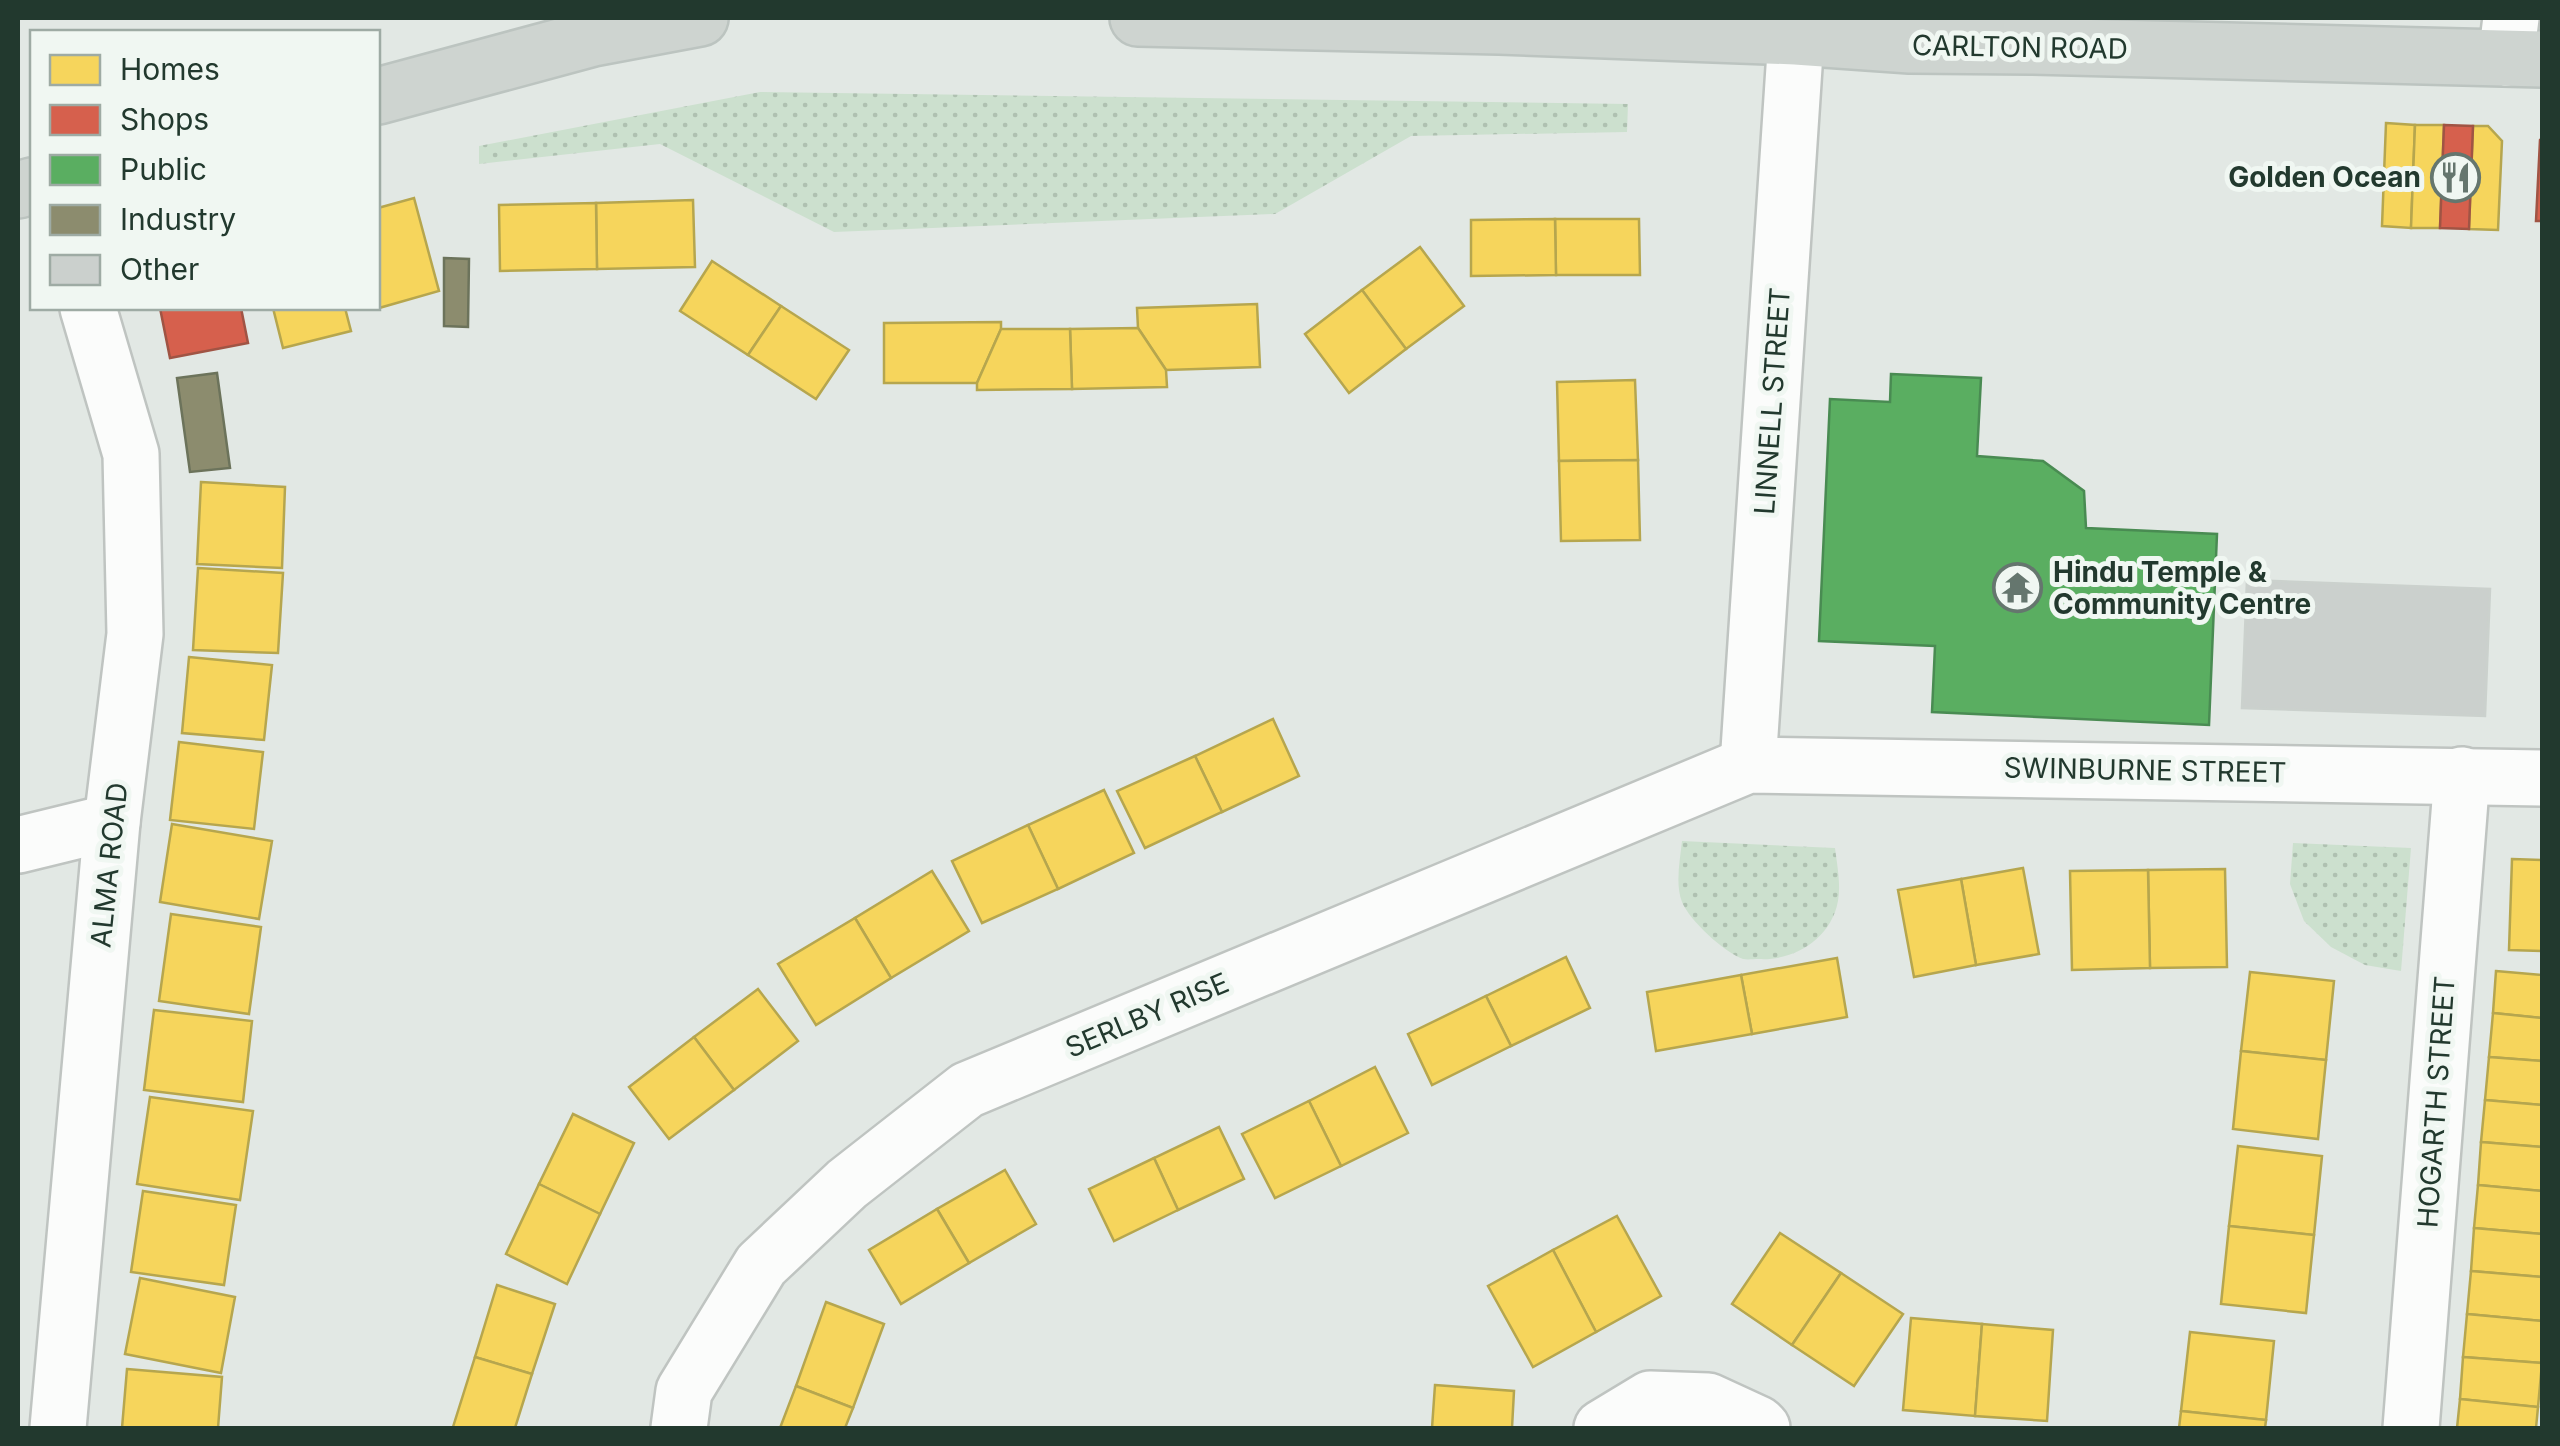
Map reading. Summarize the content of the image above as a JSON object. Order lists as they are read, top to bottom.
{
  "streets": {
    "main road": ["CARLTON ROAD"],
    "street": [
      "LINNELL STREET",
      "SWINBURNE STREET",
      "ALMA ROAD",
      "SERLBY RISE",
      "HOGARTH STREET"
    ]
  },
  "crossings": [
    ["CARLTON ROAD", "LINNELL STREET"],
    ["LINNELL STREET", "SWINBURNE STREET"],
    ["LINNELL STREET", "SERLBY RISE"],
    ["SWINBURNE STREET", "SERLBY RISE"],
    ["SWINBURNE STREET", "HOGARTH STREET"]
  ],
  "places": {
    "restaurant": ["Golden Ocean"],
    "temple": ["Hindu Temple & Community Centre"]
  },
  "legend": [
    "Homes",
    "Shops",
    "Public",
    "Industry",
    "Other"
  ]
}
